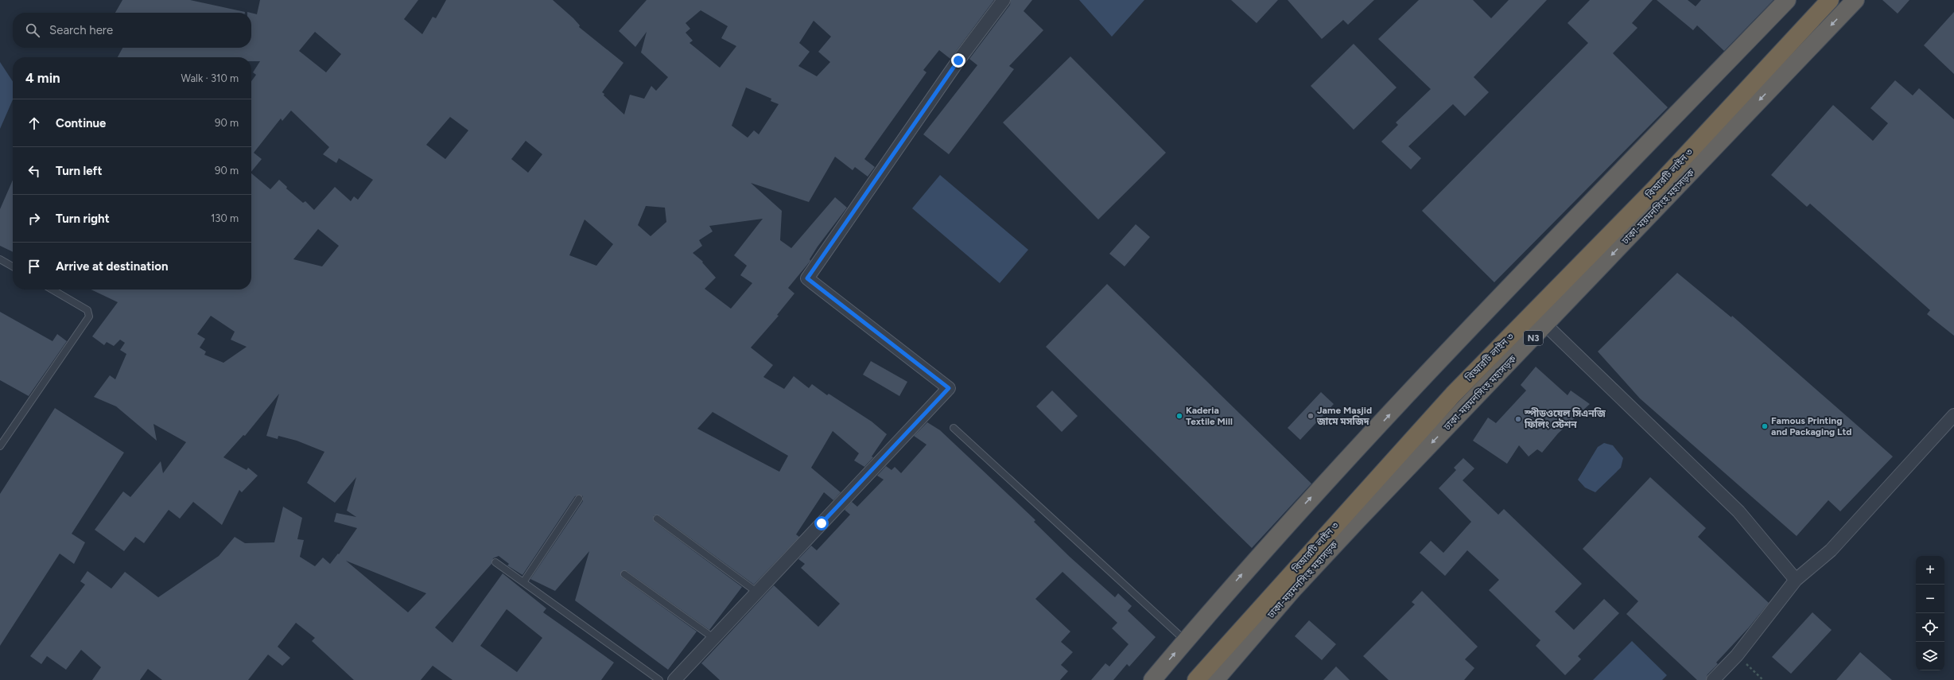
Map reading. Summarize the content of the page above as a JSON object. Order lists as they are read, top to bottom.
{
  "streets": {
    "highway": ["বিআরটি লাইন ৩", "ঢাকা-ময়মনসিংহ মহাসড়ক", "N3"]
  },
  "places": [
    "Kaderia Textile Mill",
    "Jame Masjid জামে মসজিদ",
    "স্পীডওয়েল সিএনজি ফিলিং স্টেশন",
    "Famous Printing and Packaging Ltd"
  ],
  "page": {
    "search": "Search here",
    "heading": ["4 min", "Walk · 310 m"],
    "list": [
      ["Continue", "90 m"],
      ["Turn left", "90 m"],
      ["Turn right", "130 m"],
      "Arrive at destination"
    ],
    "map_buttons": ["+", "−"]
  }
}
